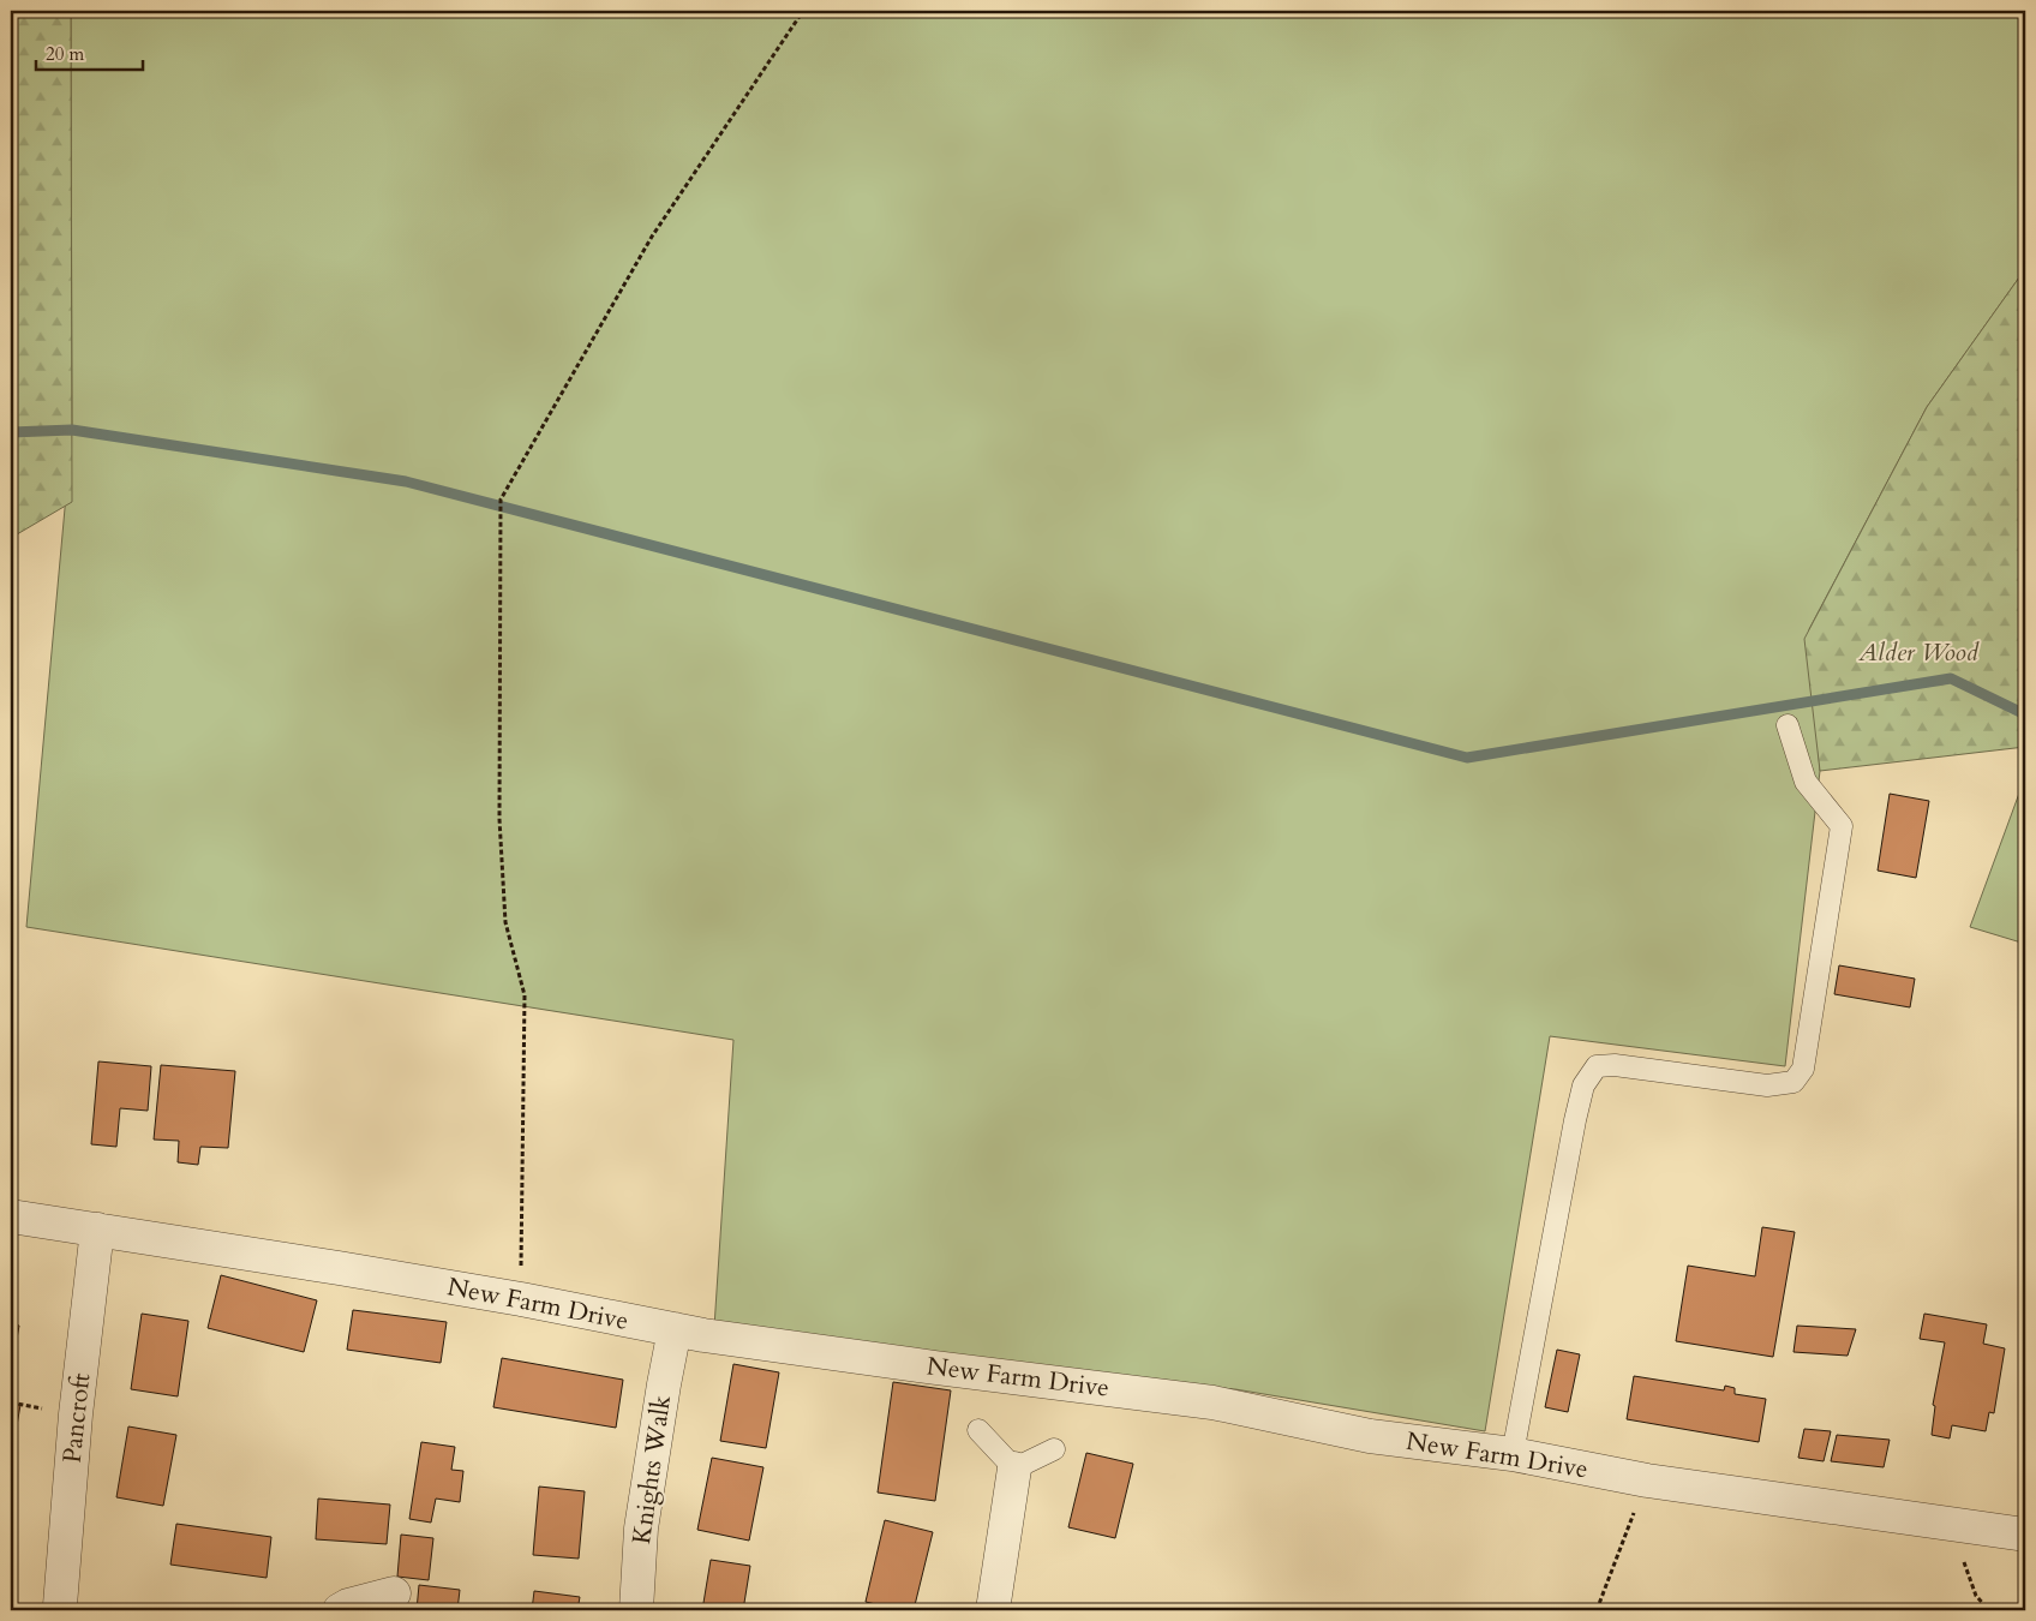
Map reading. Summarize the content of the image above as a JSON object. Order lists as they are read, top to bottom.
{
  "streets": {
    "street": ["New Farm Drive", "Pancroft", "Knights Walk"]
  },
  "crossings": [
    ["New Farm Drive", "Pancroft"],
    ["New Farm Drive", "Knights Walk"]
  ],
  "parks": ["Alder Wood"],
  "scale_bar": "20 m"
}
